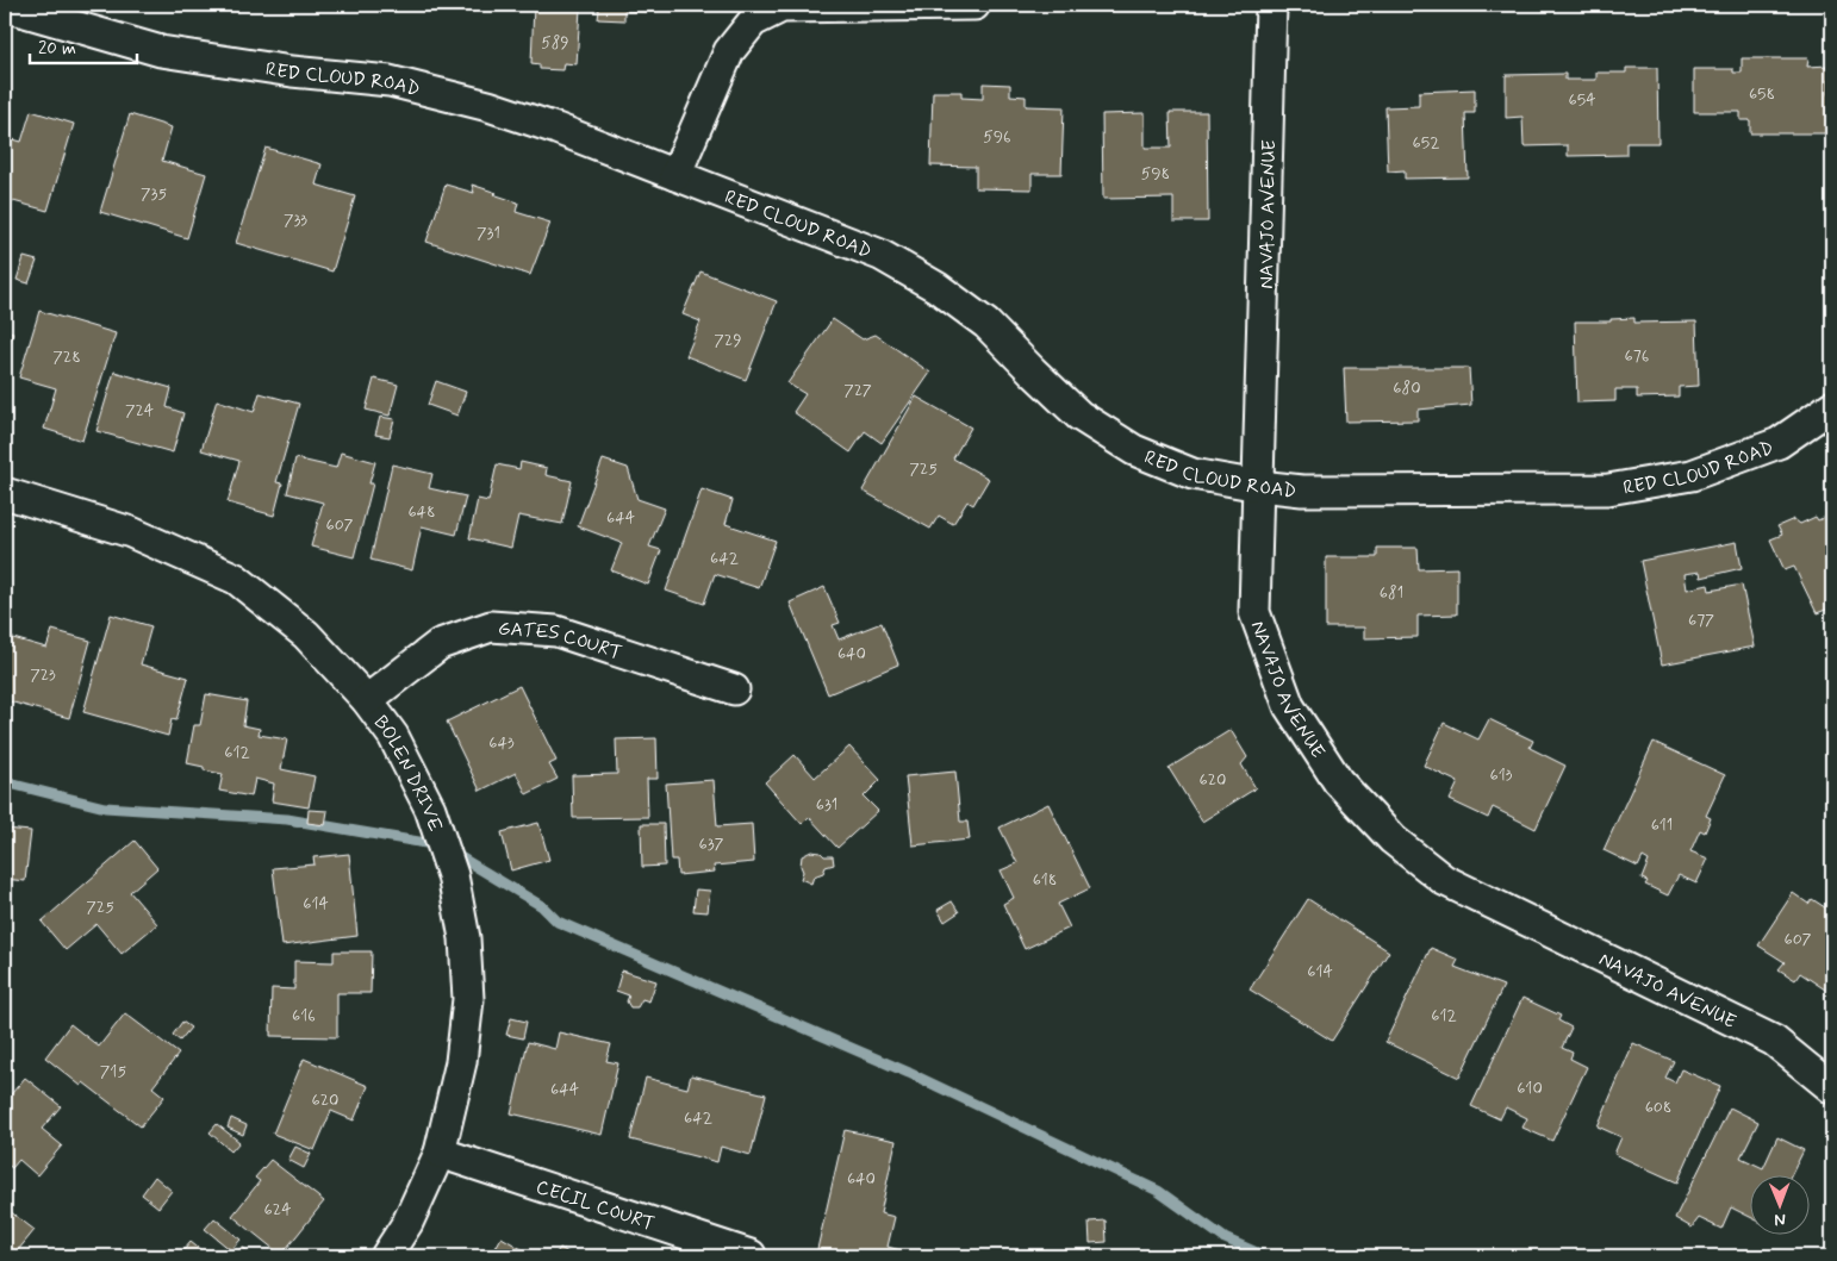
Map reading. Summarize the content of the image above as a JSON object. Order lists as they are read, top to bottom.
{
  "streets": {
    "street": [
      "RED CLOUD ROAD",
      "NAVAJO AVENUE",
      "GATES COURT",
      "BOLEN DRIVE",
      "CECIL COURT"
    ]
  },
  "crossings": [
    ["RED CLOUD ROAD", "NAVAJO AVENUE"],
    ["GATES COURT", "BOLEN DRIVE"],
    ["BOLEN DRIVE", "CECIL COURT"]
  ],
  "house_numbers": [
    "589",
    "658",
    "654",
    "596",
    "652",
    "598",
    "735",
    "733",
    "731",
    "729",
    "676",
    "728",
    "680",
    "727",
    "724",
    "725",
    "648",
    "644",
    "607",
    "642",
    "681",
    "677",
    "640",
    "723",
    "643",
    "612",
    "613",
    "620",
    "631",
    "611",
    "637",
    "618",
    "614",
    "725",
    "607",
    "614",
    "616",
    "612",
    "715",
    "610",
    "644",
    "620",
    "608",
    "642",
    "640",
    "624"
  ],
  "scale_bar": "20 m",
  "north": "bottom"
}
